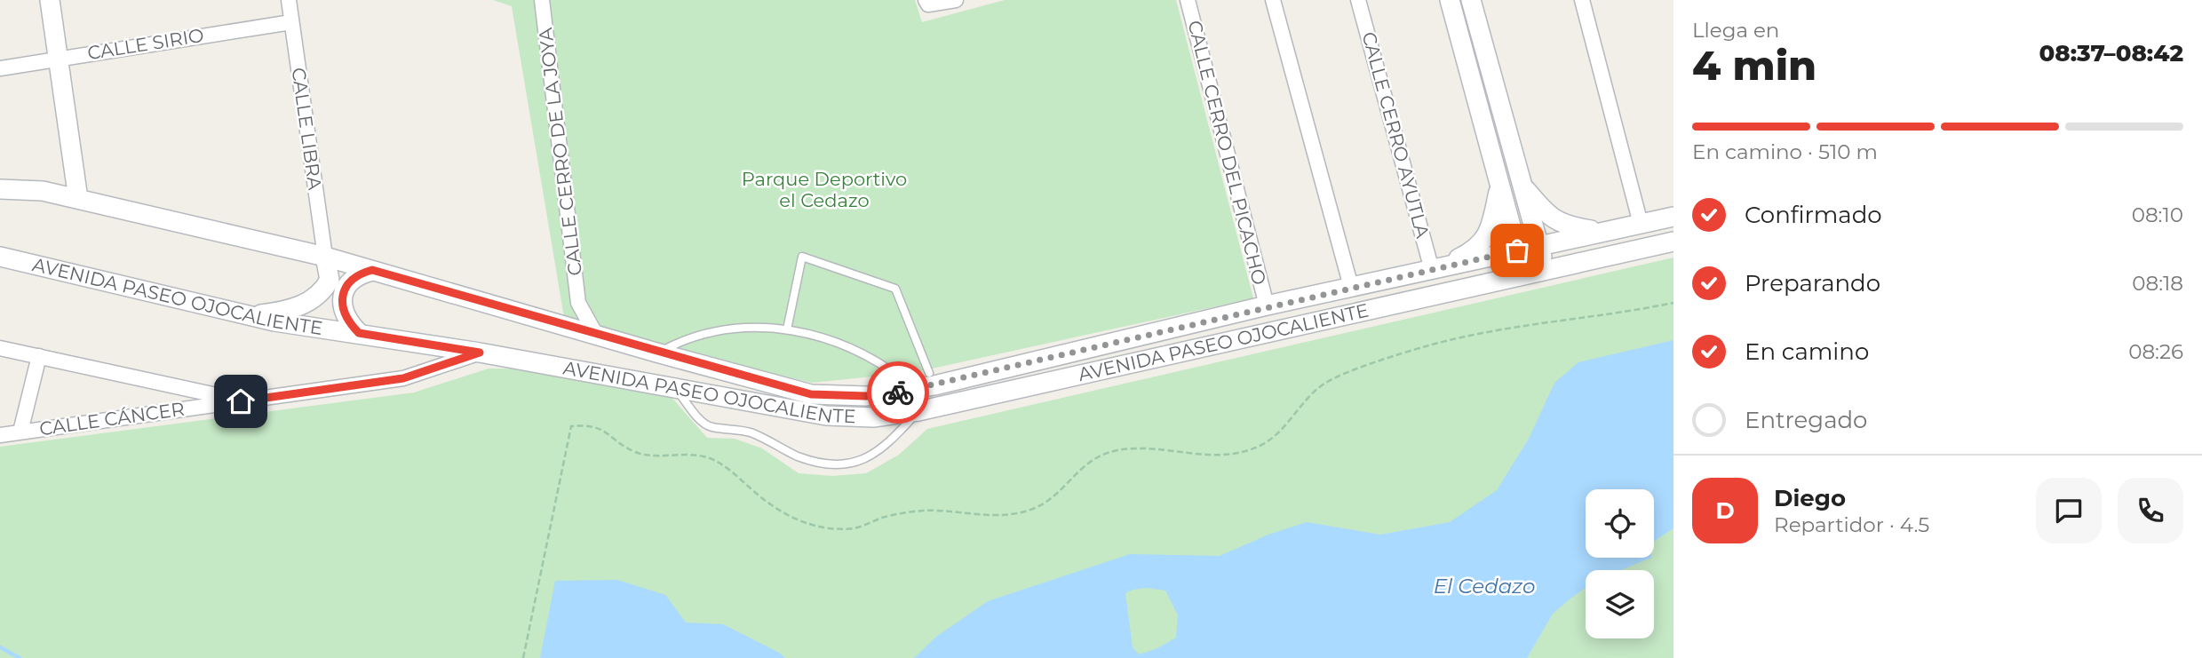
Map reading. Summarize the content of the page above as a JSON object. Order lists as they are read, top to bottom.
{
  "streets": {
    "main road": ["AVENIDA PASEO OJOCALIENTE"],
    "street": [
      "CALLE SIRIO",
      "CALLE LIBRA",
      "CALLE CERRO AYUTLA",
      "CALLE CERRO DE LA JOYA",
      "CALLE CERRO DEL PICACHO",
      "CALLE CÁNCER"
    ]
  },
  "crossings": [
    ["CALLE SIRIO", "CALLE LIBRA"],
    ["CALLE LIBRA", "AVENIDA PASEO OJOCALIENTE"],
    ["CALLE CERRO AYUTLA", "AVENIDA PASEO OJOCALIENTE"],
    ["CALLE CERRO DEL PICACHO", "AVENIDA PASEO OJOCALIENTE"],
    ["AVENIDA PASEO OJOCALIENTE", "CALLE CÁNCER"]
  ],
  "water": ["El Cedazo"],
  "parks": ["Parque Deportivo el Cedazo"],
  "page": {
    "heading": ["4 min", "Llega en", "08:37–08:42"],
    "panel": ["Diego", "Repartidor · 4.5"],
    "bar": "En camino · 510 m",
    "list": [
      ["Confirmado", "08:10"],
      ["Preparando", "08:18"],
      ["En camino", "08:26"],
      "Entregado"
    ],
    "round": "D"
  }
}
